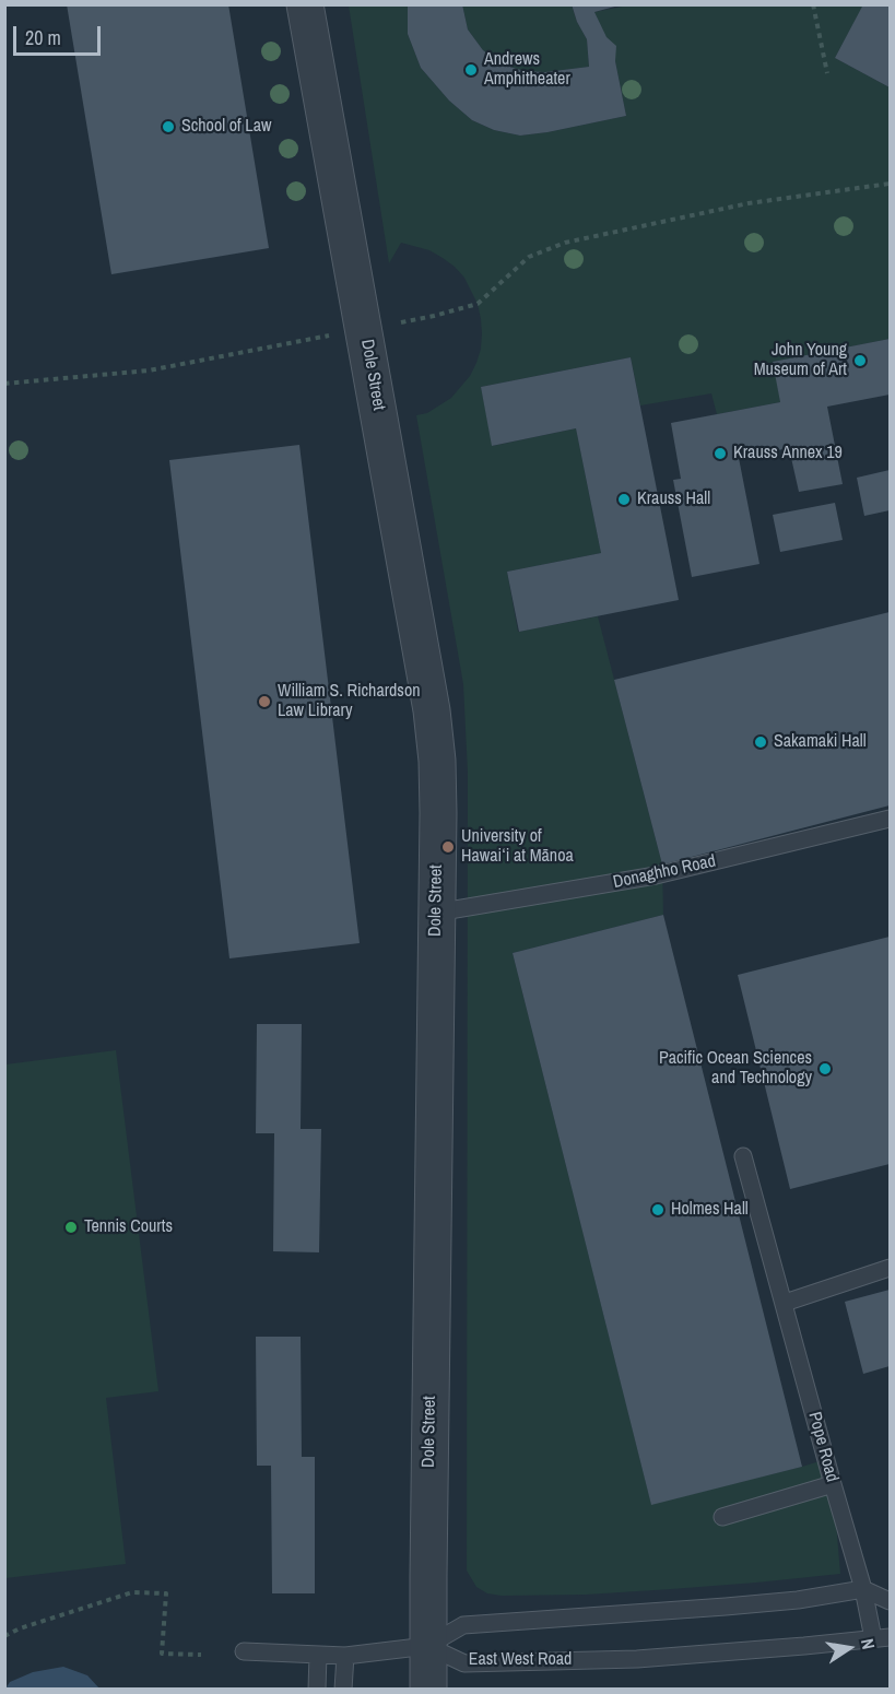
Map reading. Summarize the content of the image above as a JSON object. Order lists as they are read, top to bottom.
{
  "streets": {
    "street": ["Dole Street"],
    "lane": ["Donaghho Road", "Pope Road", "East West Road"]
  },
  "crossings": [
    ["Dole Street", "Donaghho Road"],
    ["Dole Street", "East West Road"],
    ["Pope Road", "East West Road"]
  ],
  "places": [
    "Andrews Amphitheater",
    "School of Law",
    "John Young Museum of Art",
    "Krauss Annex 19",
    "Krauss Hall",
    "William S. Richardson Law Library",
    "Sakamaki Hall",
    "University of Hawaiʻi at Mānoa",
    "Pacific Ocean Sciences and Technology",
    "Holmes Hall",
    "Tennis Courts"
  ],
  "scale_bar": "20 m",
  "north": "right"
}
